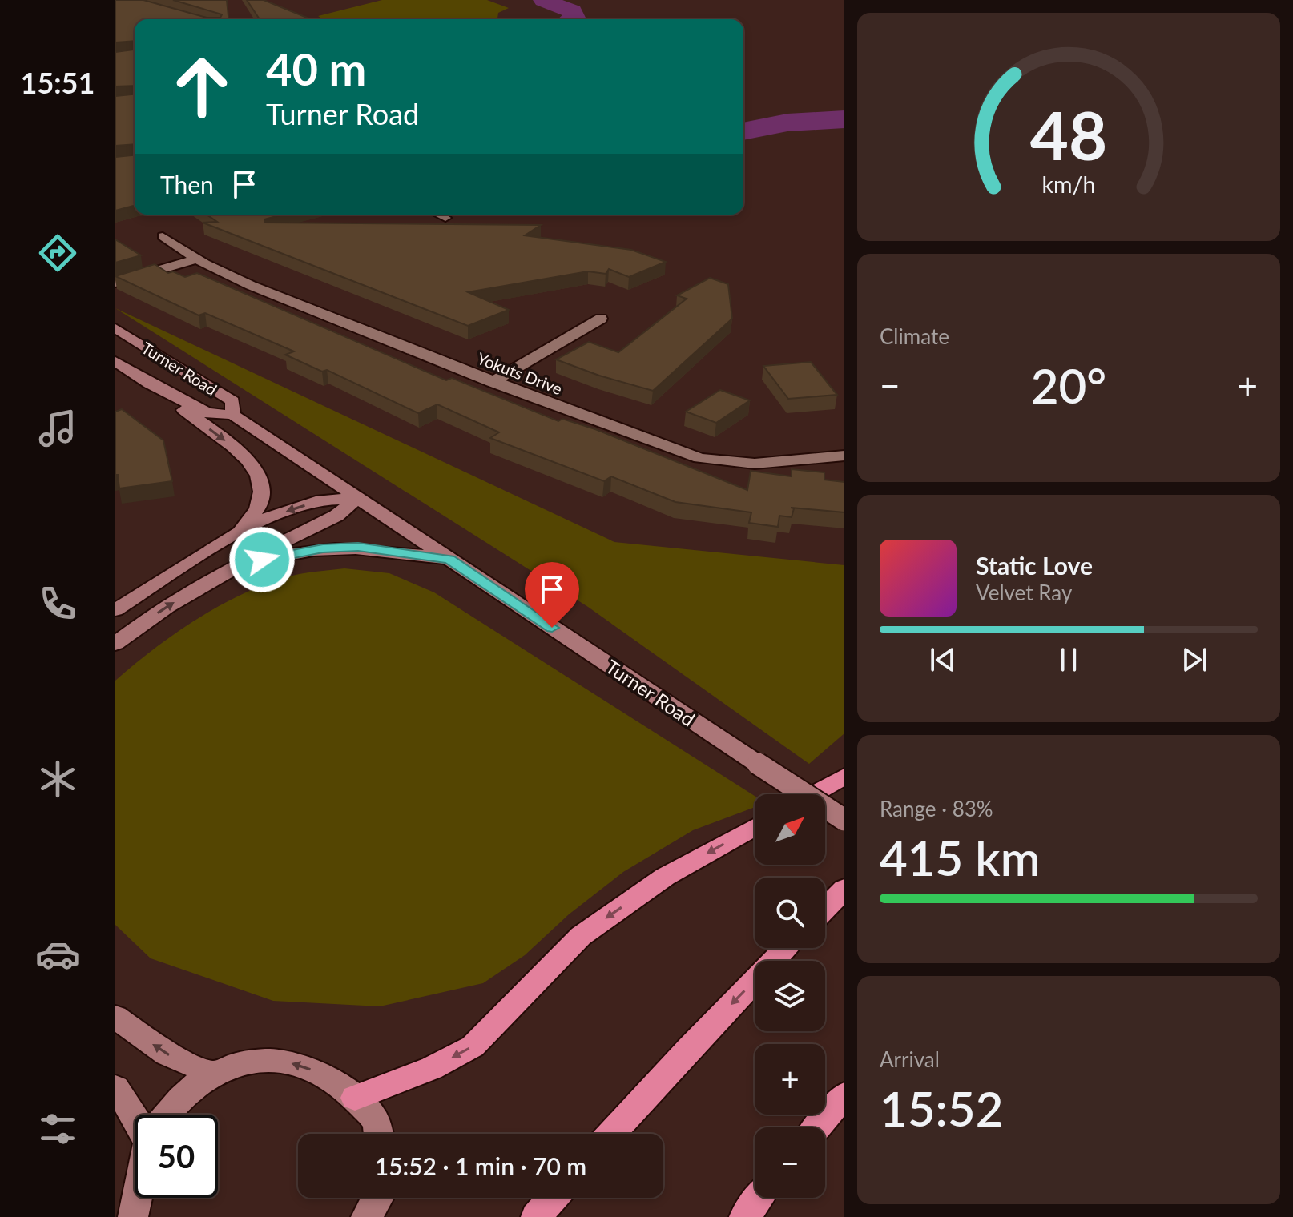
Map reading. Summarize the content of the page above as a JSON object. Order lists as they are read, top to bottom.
{
  "streets": {
    "main road": ["Turner Road"],
    "street": ["Yokuts Drive"]
  },
  "north": "top right",
  "page": {
    "tabs": "15:51",
    "turn": ["40 m", "Turner Road"],
    "then": "Then",
    "tile": [
      "Climate",
      ["Range · 83%", "415 km"],
      ["Arrival", "15:52"]
    ],
    "heat": ["−", "20°", "+"],
    "song": ["Static Love", "Velvet Ray"],
    "map_buttons": ["+", "−"],
    "limit": "50",
    "trip": "15:52 · 1 min · 70 m",
    "gauge": ["48", "km/h"]
  }
}
